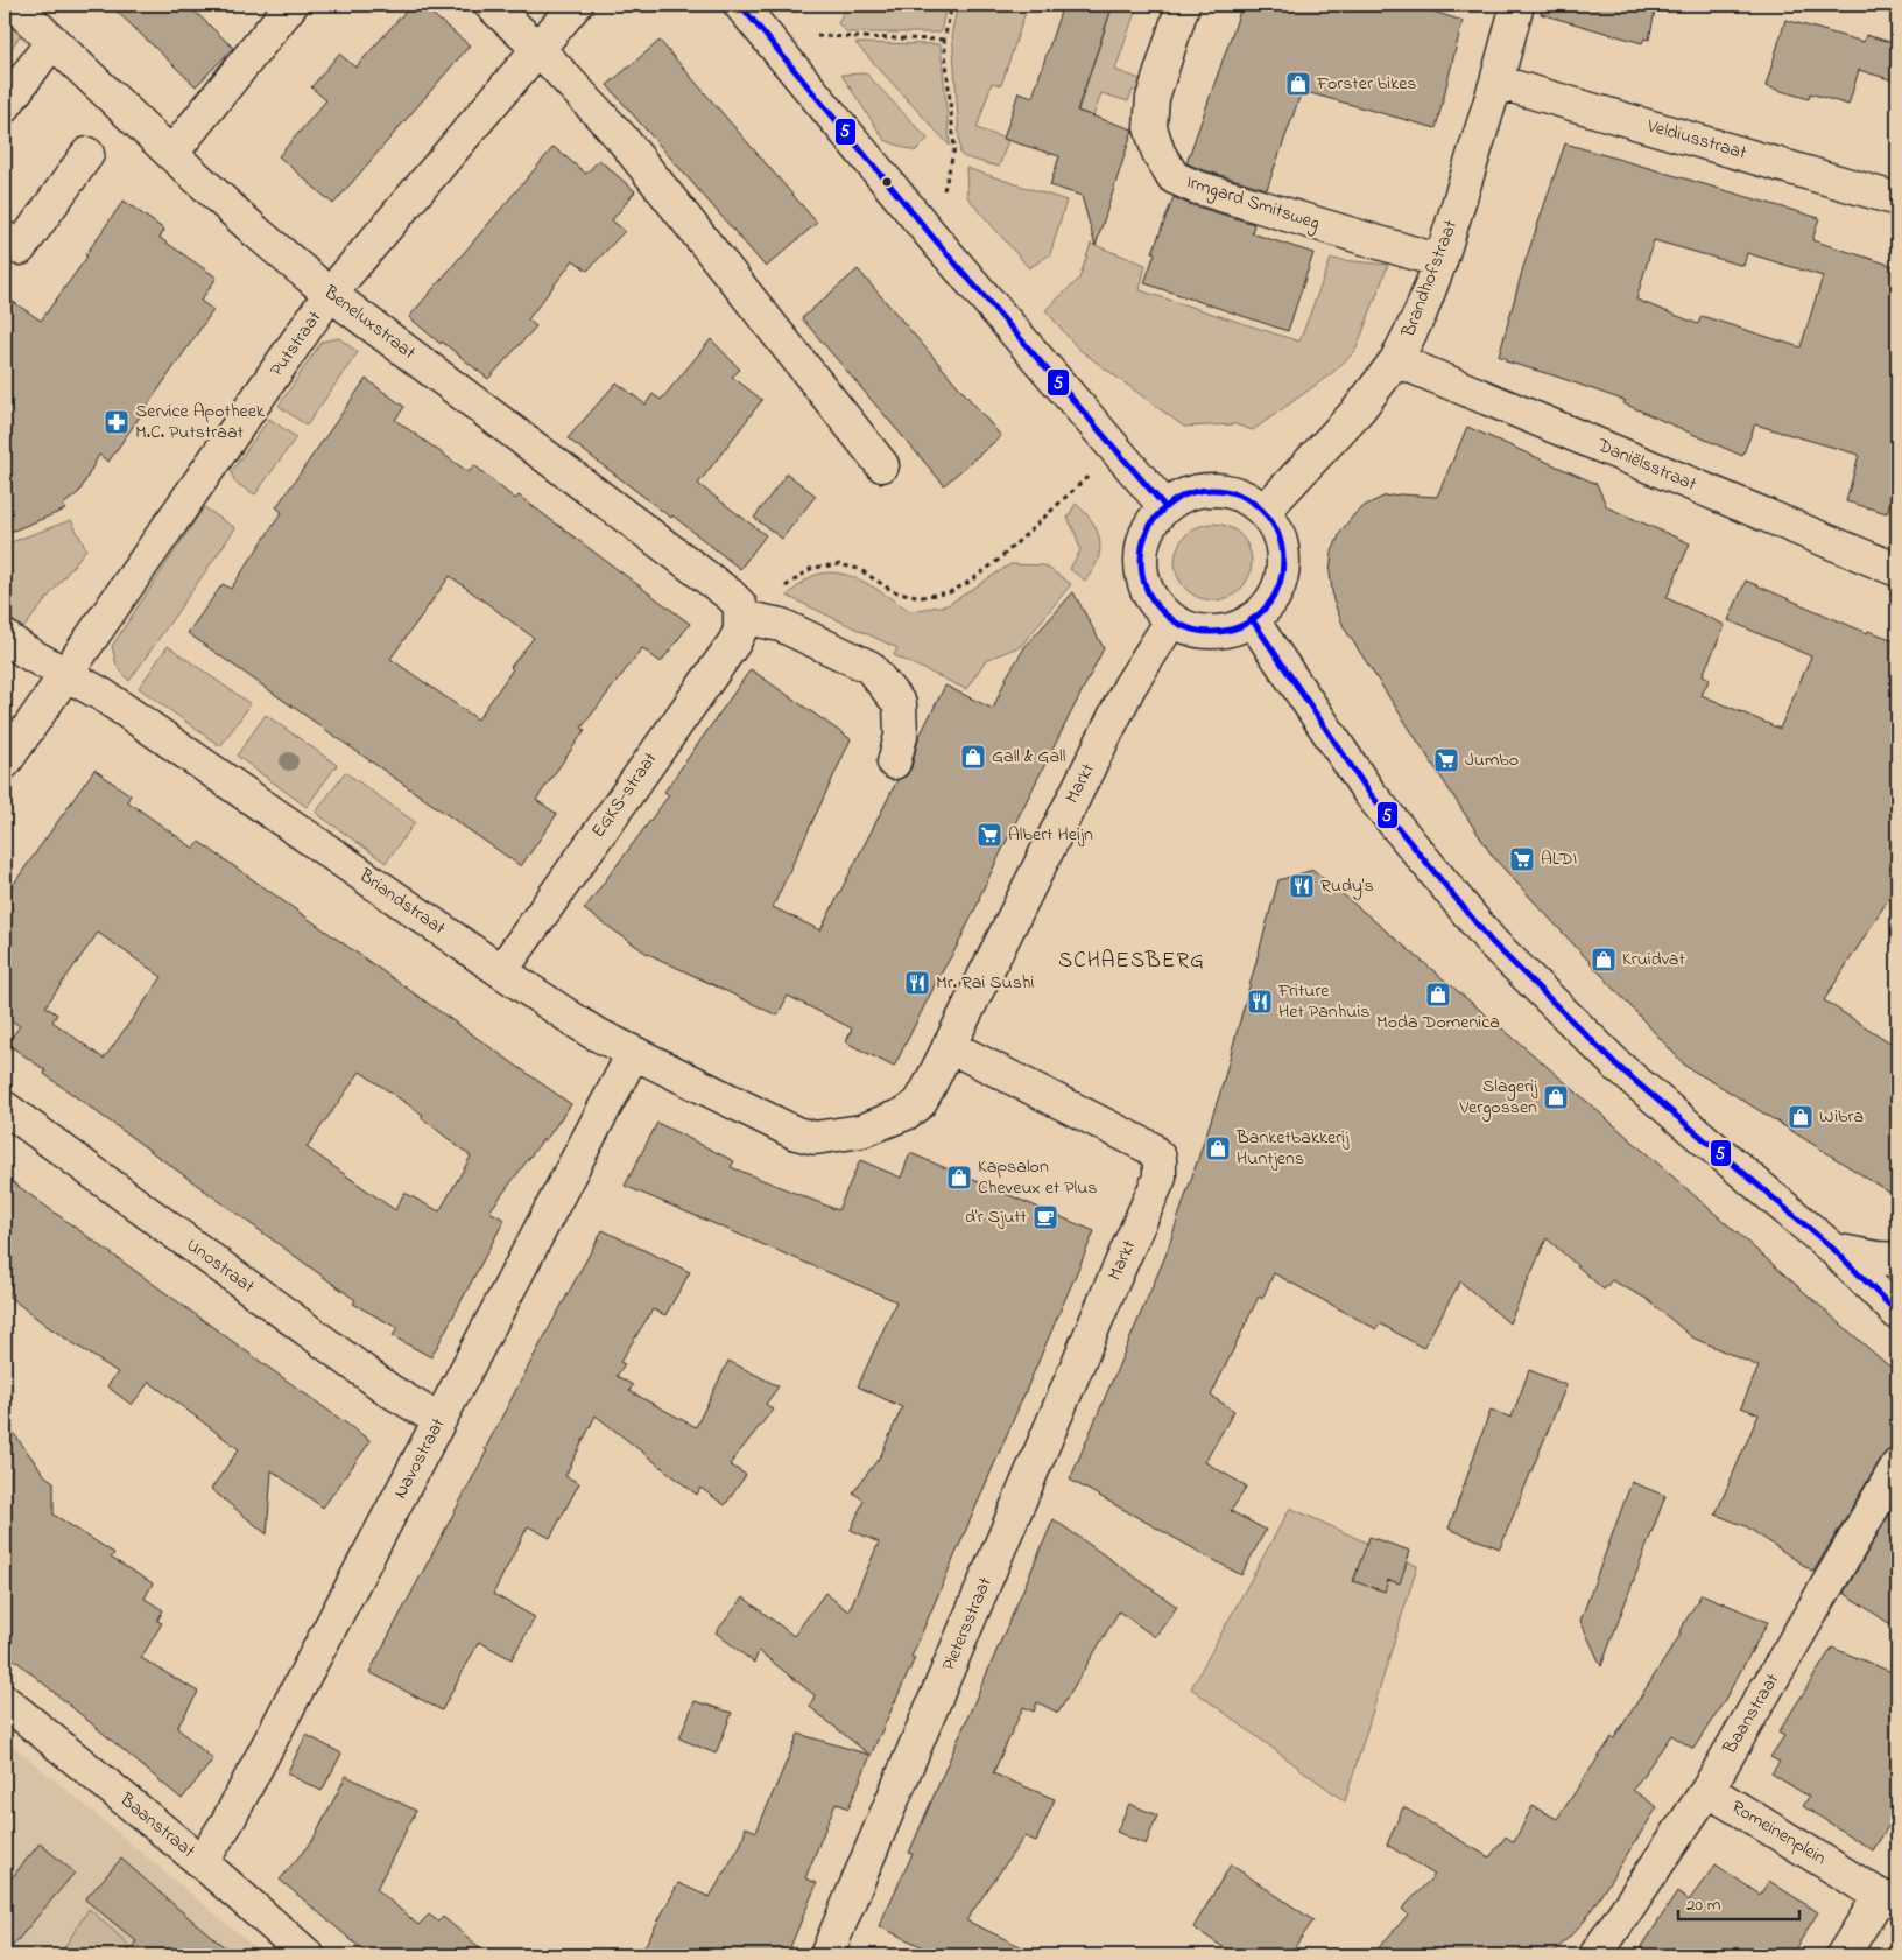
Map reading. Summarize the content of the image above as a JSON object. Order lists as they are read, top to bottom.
{
  "streets": {
    "street": [
      "Veldiusstraat",
      "Irmgard Smitsweg",
      "Brandhofstraat",
      "Beneluxstraat",
      "Putstraat",
      "Daniëlsstraat",
      "Markt",
      "EGKS-straat",
      "Briandstraat",
      "Unostraat",
      "Navostraat",
      "Pietersstraat",
      "Baanstraat",
      "Romeinenplein"
    ]
  },
  "crossings": [
    ["Veldiusstraat", "Brandhofstraat"],
    ["Irmgard Smitsweg", "Brandhofstraat"],
    ["Brandhofstraat", "Daniëlsstraat"],
    ["Brandhofstraat", "Markt"],
    ["Beneluxstraat", "Putstraat"],
    ["Beneluxstraat", "EGKS-straat"],
    ["Putstraat", "Briandstraat"],
    ["Markt", "Briandstraat"],
    ["Markt", "Pietersstraat"],
    ["EGKS-straat", "Briandstraat"],
    ["Briandstraat", "Navostraat"],
    ["Unostraat", "Navostraat"],
    ["Navostraat", "Baanstraat"],
    ["Baanstraat", "Romeinenplein"]
  ],
  "districts": ["SCHAESBERG"],
  "places": {
    "shop": [
      "Forster bikes",
      "Gall & Gall",
      "Kruidvat",
      "Moda Domenica",
      "Slagerij Vergossen",
      "Wibra",
      "Banketbakkerij Huntjens",
      "Kapsalon Cheveux et Plus"
    ],
    "pharmacy": ["Service Apotheek M.C. Putstraat"],
    "supermarket": ["Jumbo", "Albert Heijn", "ALDI"],
    "restaurant": ["Rudy's", "Mr. Rai Sushi", "Friture Het Panhuis"],
    "cafe": ["d'r Sjutt"]
  },
  "lines": ["transit line 5"],
  "scale_bar": "20 m"
}
